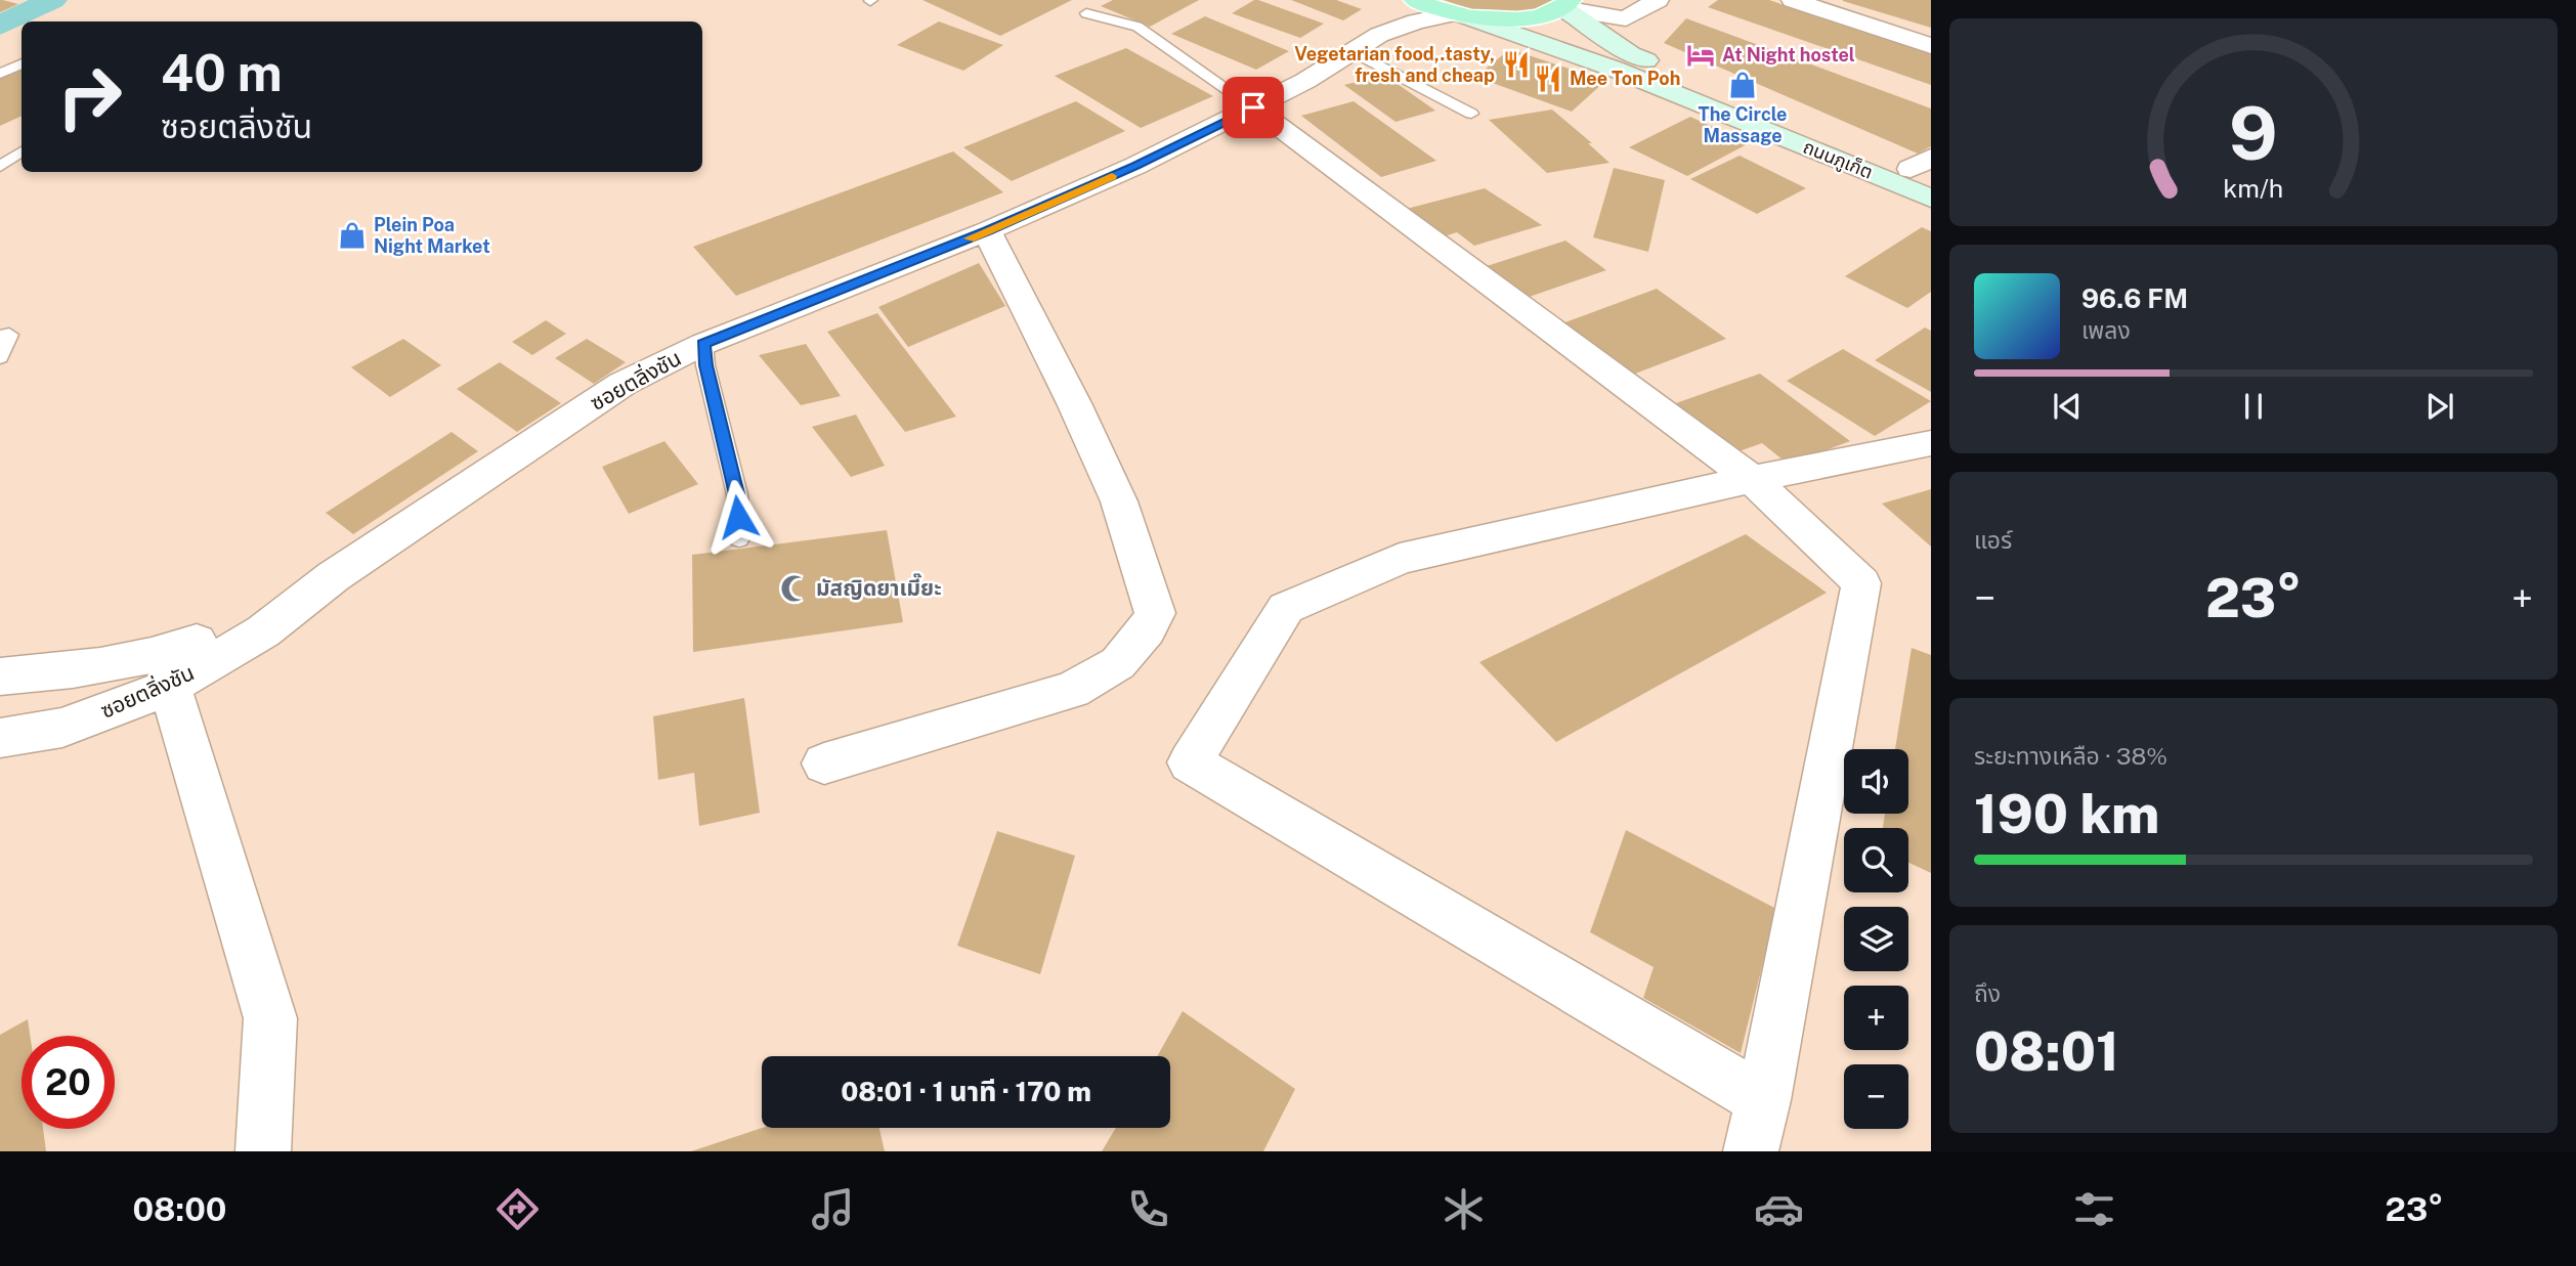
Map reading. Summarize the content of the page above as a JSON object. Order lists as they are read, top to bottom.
{
  "streets": {
    "main road": ["ถนนภูเก็ต"],
    "street": ["ซอยตลิ่งชัน"]
  },
  "crossings": [
    ["ถนนภูเก็ต", "ซอยตลิ่งชัน"]
  ],
  "places": {
    "hotel": ["At Night hostel"],
    "restaurant": ["Vegetarian food,.tasty, fresh and cheap", "Mee Ton Poh"],
    "shop": ["The Circle Massage", "Plein Poa Night Market"],
    "mosque": ["มัสญิดยาเมี๊ยะ"]
  },
  "page": {
    "turn": ["40 m", "ซอยตลิ่งชัน"],
    "song": ["96.6 FM", "เพลง"],
    "tile": [
      "แอร์",
      ["ระยะทางเหลือ · 38%", "190 km"],
      ["ถึง", "08:01"]
    ],
    "heat": ["−", "23°", "+"],
    "map_buttons": ["+", "−"],
    "limit": "20",
    "trip": "08:01 · 1 นาที · 170 m",
    "tabs": ["08:00", "23°"],
    "gauge": ["9", "km/h"]
  }
}
